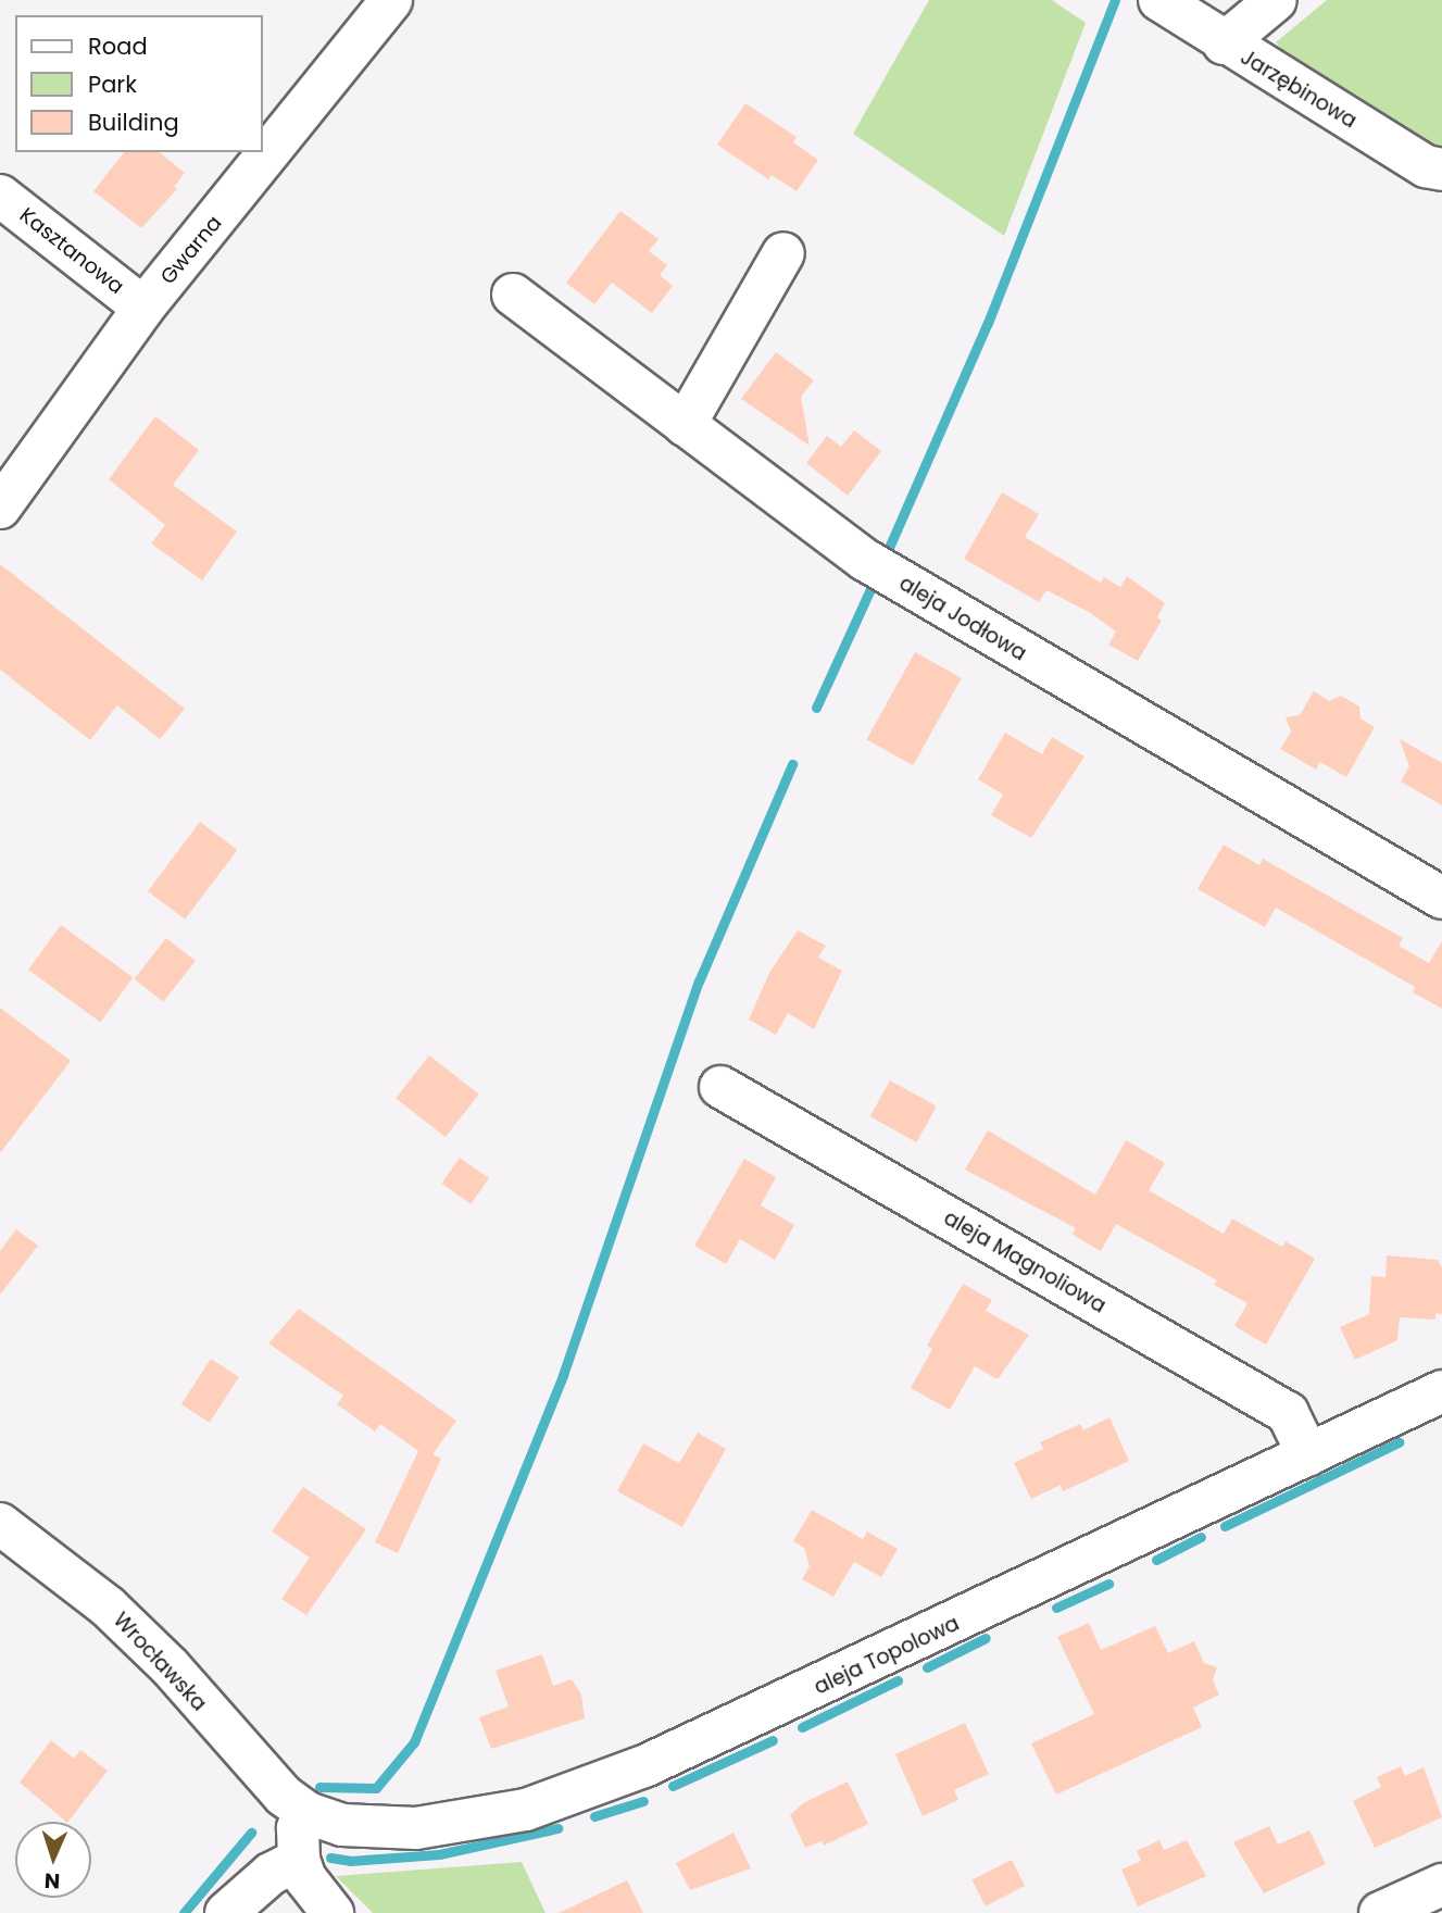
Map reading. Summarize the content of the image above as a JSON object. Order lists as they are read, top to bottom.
{
  "streets": {
    "street": [
      "Jarzębinowa",
      "Gwarna",
      "Kasztanowa",
      "aleja Jodłowa",
      "aleja Magnoliowa",
      "aleja Topolowa",
      "Wrocławska"
    ]
  },
  "crossings": [
    ["Gwarna", "Kasztanowa"],
    ["aleja Magnoliowa", "aleja Topolowa"],
    ["aleja Topolowa", "Wrocławska"]
  ],
  "legend": ["Road", "Park", "Building"],
  "north": "bottom"
}
